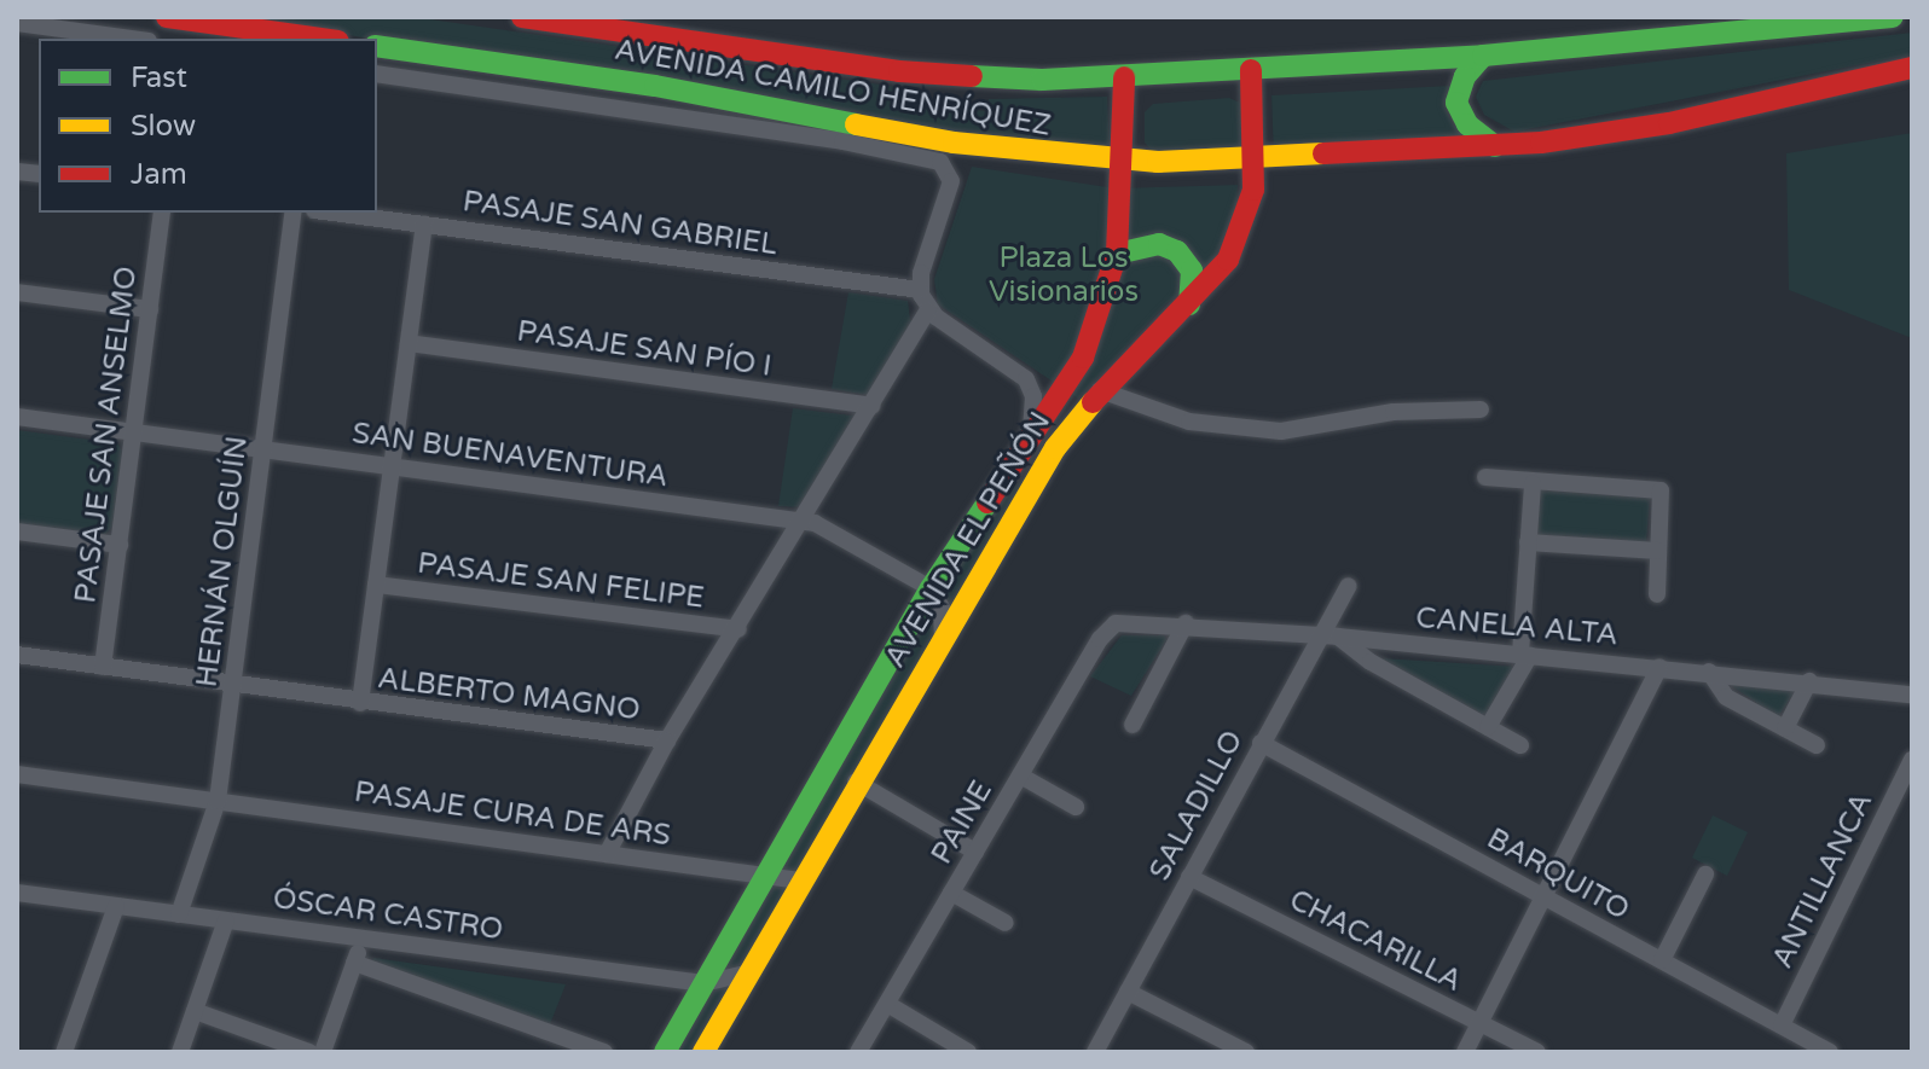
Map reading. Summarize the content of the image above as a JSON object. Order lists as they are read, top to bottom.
{
  "streets": {
    "main road": ["AVENIDA CAMILO HENRÍQUEZ", "AVENIDA EL PEÑÓN"],
    "street": [
      "PASAJE SAN GABRIEL",
      "PASAJE SAN PÍO I",
      "PASAJE SAN ANSELMO",
      "SAN BUENAVENTURA",
      "HERNÁN OLGUÍN",
      "PASAJE SAN FELIPE",
      "CANELA ALTA",
      "ALBERTO MAGNO",
      "SALADILLO",
      "PASAJE CURA DE ARS",
      "PAINE",
      "BARQUITO",
      "ANTILLANCA",
      "ÓSCAR CASTRO",
      "CHACARILLA"
    ]
  },
  "crossings": [
    ["AVENIDA CAMILO HENRÍQUEZ", "PASAJE SAN GABRIEL"],
    ["AVENIDA CAMILO HENRÍQUEZ", "AVENIDA EL PEÑÓN"],
    ["PASAJE SAN PÍO I", "ALBERTO MAGNO"],
    ["PASAJE SAN ANSELMO", "SAN BUENAVENTURA"],
    ["PASAJE SAN ANSELMO", "ALBERTO MAGNO"],
    ["SAN BUENAVENTURA", "AVENIDA EL PEÑÓN"],
    ["SAN BUENAVENTURA", "HERNÁN OLGUÍN"],
    ["SAN BUENAVENTURA", "ALBERTO MAGNO"],
    ["AVENIDA EL PEÑÓN", "PASAJE CURA DE ARS"],
    ["AVENIDA EL PEÑÓN", "ÓSCAR CASTRO"],
    ["HERNÁN OLGUÍN", "ALBERTO MAGNO"],
    ["HERNÁN OLGUÍN", "PASAJE CURA DE ARS"],
    ["HERNÁN OLGUÍN", "ÓSCAR CASTRO"],
    ["PASAJE SAN FELIPE", "ALBERTO MAGNO"],
    ["CANELA ALTA", "SALADILLO"],
    ["CANELA ALTA", "PAINE"],
    ["SALADILLO", "BARQUITO"],
    ["SALADILLO", "CHACARILLA"],
    ["BARQUITO", "ANTILLANCA"]
  ],
  "parks": ["Plaza Los Visionarios"],
  "legend": ["Fast", "Slow", "Jam"]
}
